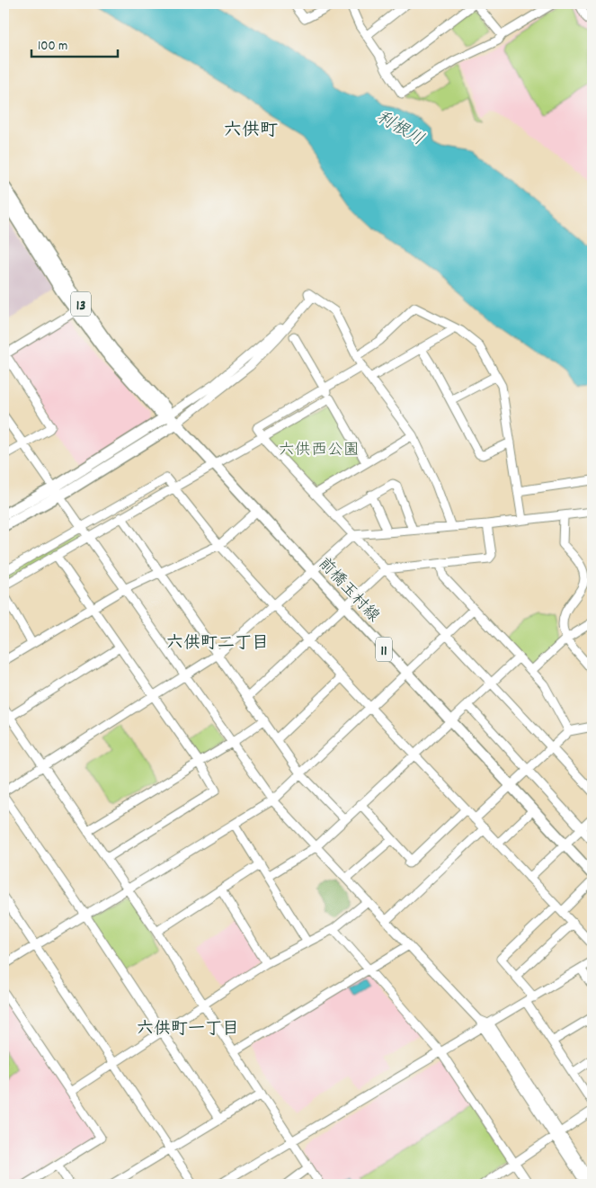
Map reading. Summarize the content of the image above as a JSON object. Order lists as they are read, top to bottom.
{
  "streets": {
    "main road": ["13", "前橋玉村線", "11"]
  },
  "crossings": [
    ["13", "前橋玉村線"]
  ],
  "districts": ["六供町", "六供町二丁目", "六供町一丁目"],
  "water": ["利根川"],
  "parks": ["六供西公園"],
  "scale_bar": "100 m"
}
